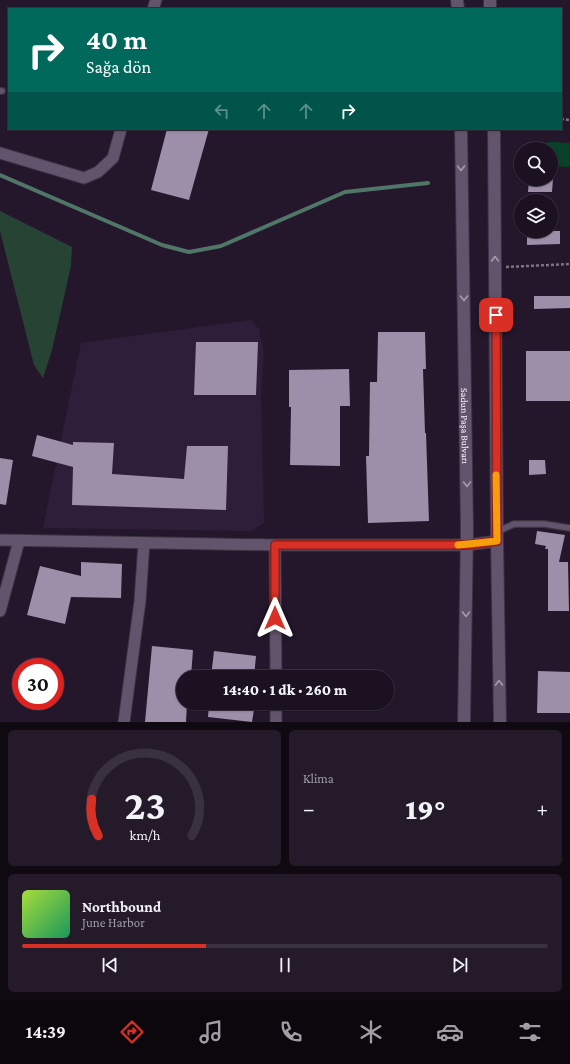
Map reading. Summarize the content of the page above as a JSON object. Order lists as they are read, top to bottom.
{
  "streets": {
    "main road": ["Sadun Paşa Bulvarı"]
  },
  "page": {
    "turn": ["40 m", "Sağa dön"],
    "limit": "30",
    "trip": "14:40 · 1 dk · 260 m",
    "tile": "Klima",
    "heat": ["−", "19°", "+"],
    "song": ["Northbound", "June Harbor"],
    "tabs": "14:39",
    "gauge": ["23", "km/h"]
  }
}
